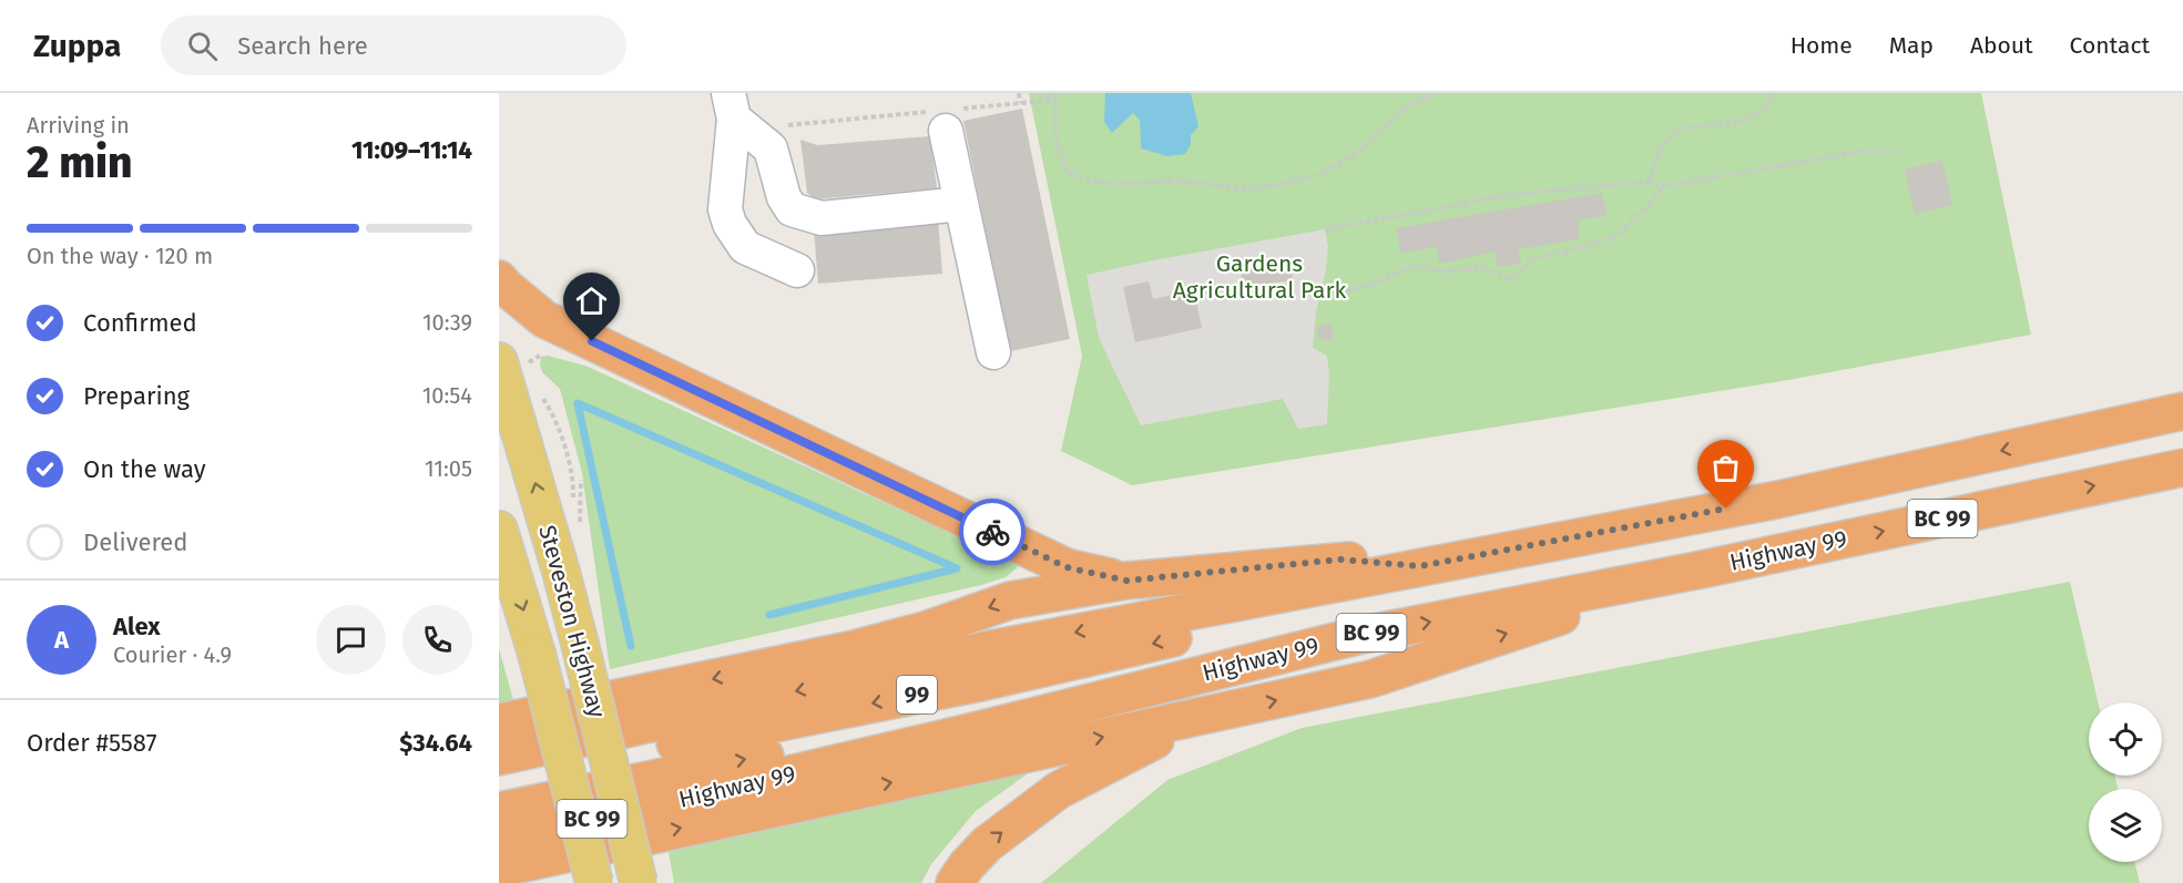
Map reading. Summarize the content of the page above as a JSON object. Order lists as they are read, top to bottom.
{
  "streets": {
    "highway": ["BC 99", "Highway 99", "99"],
    "main road": ["Steveston Highway"]
  },
  "crossings": [
    ["BC 99", "99"],
    ["Highway 99", "99"]
  ],
  "parks": ["Gardens Agricultural Park"],
  "page": {
    "header": "Zuppa",
    "search": "Search here",
    "nav": [
      "Home",
      "Map",
      "About",
      "Contact"
    ],
    "heading": ["2 min", "Arriving in", "11:09–11:14"],
    "panel": [
      "Alex",
      "Courier · 4.9",
      "Order #5587",
      "$34.64"
    ],
    "bar": "On the way · 120 m",
    "list": [
      ["Confirmed", "10:39"],
      ["Preparing", "10:54"],
      ["On the way", "11:05"],
      "Delivered"
    ],
    "round": "A"
  }
}
